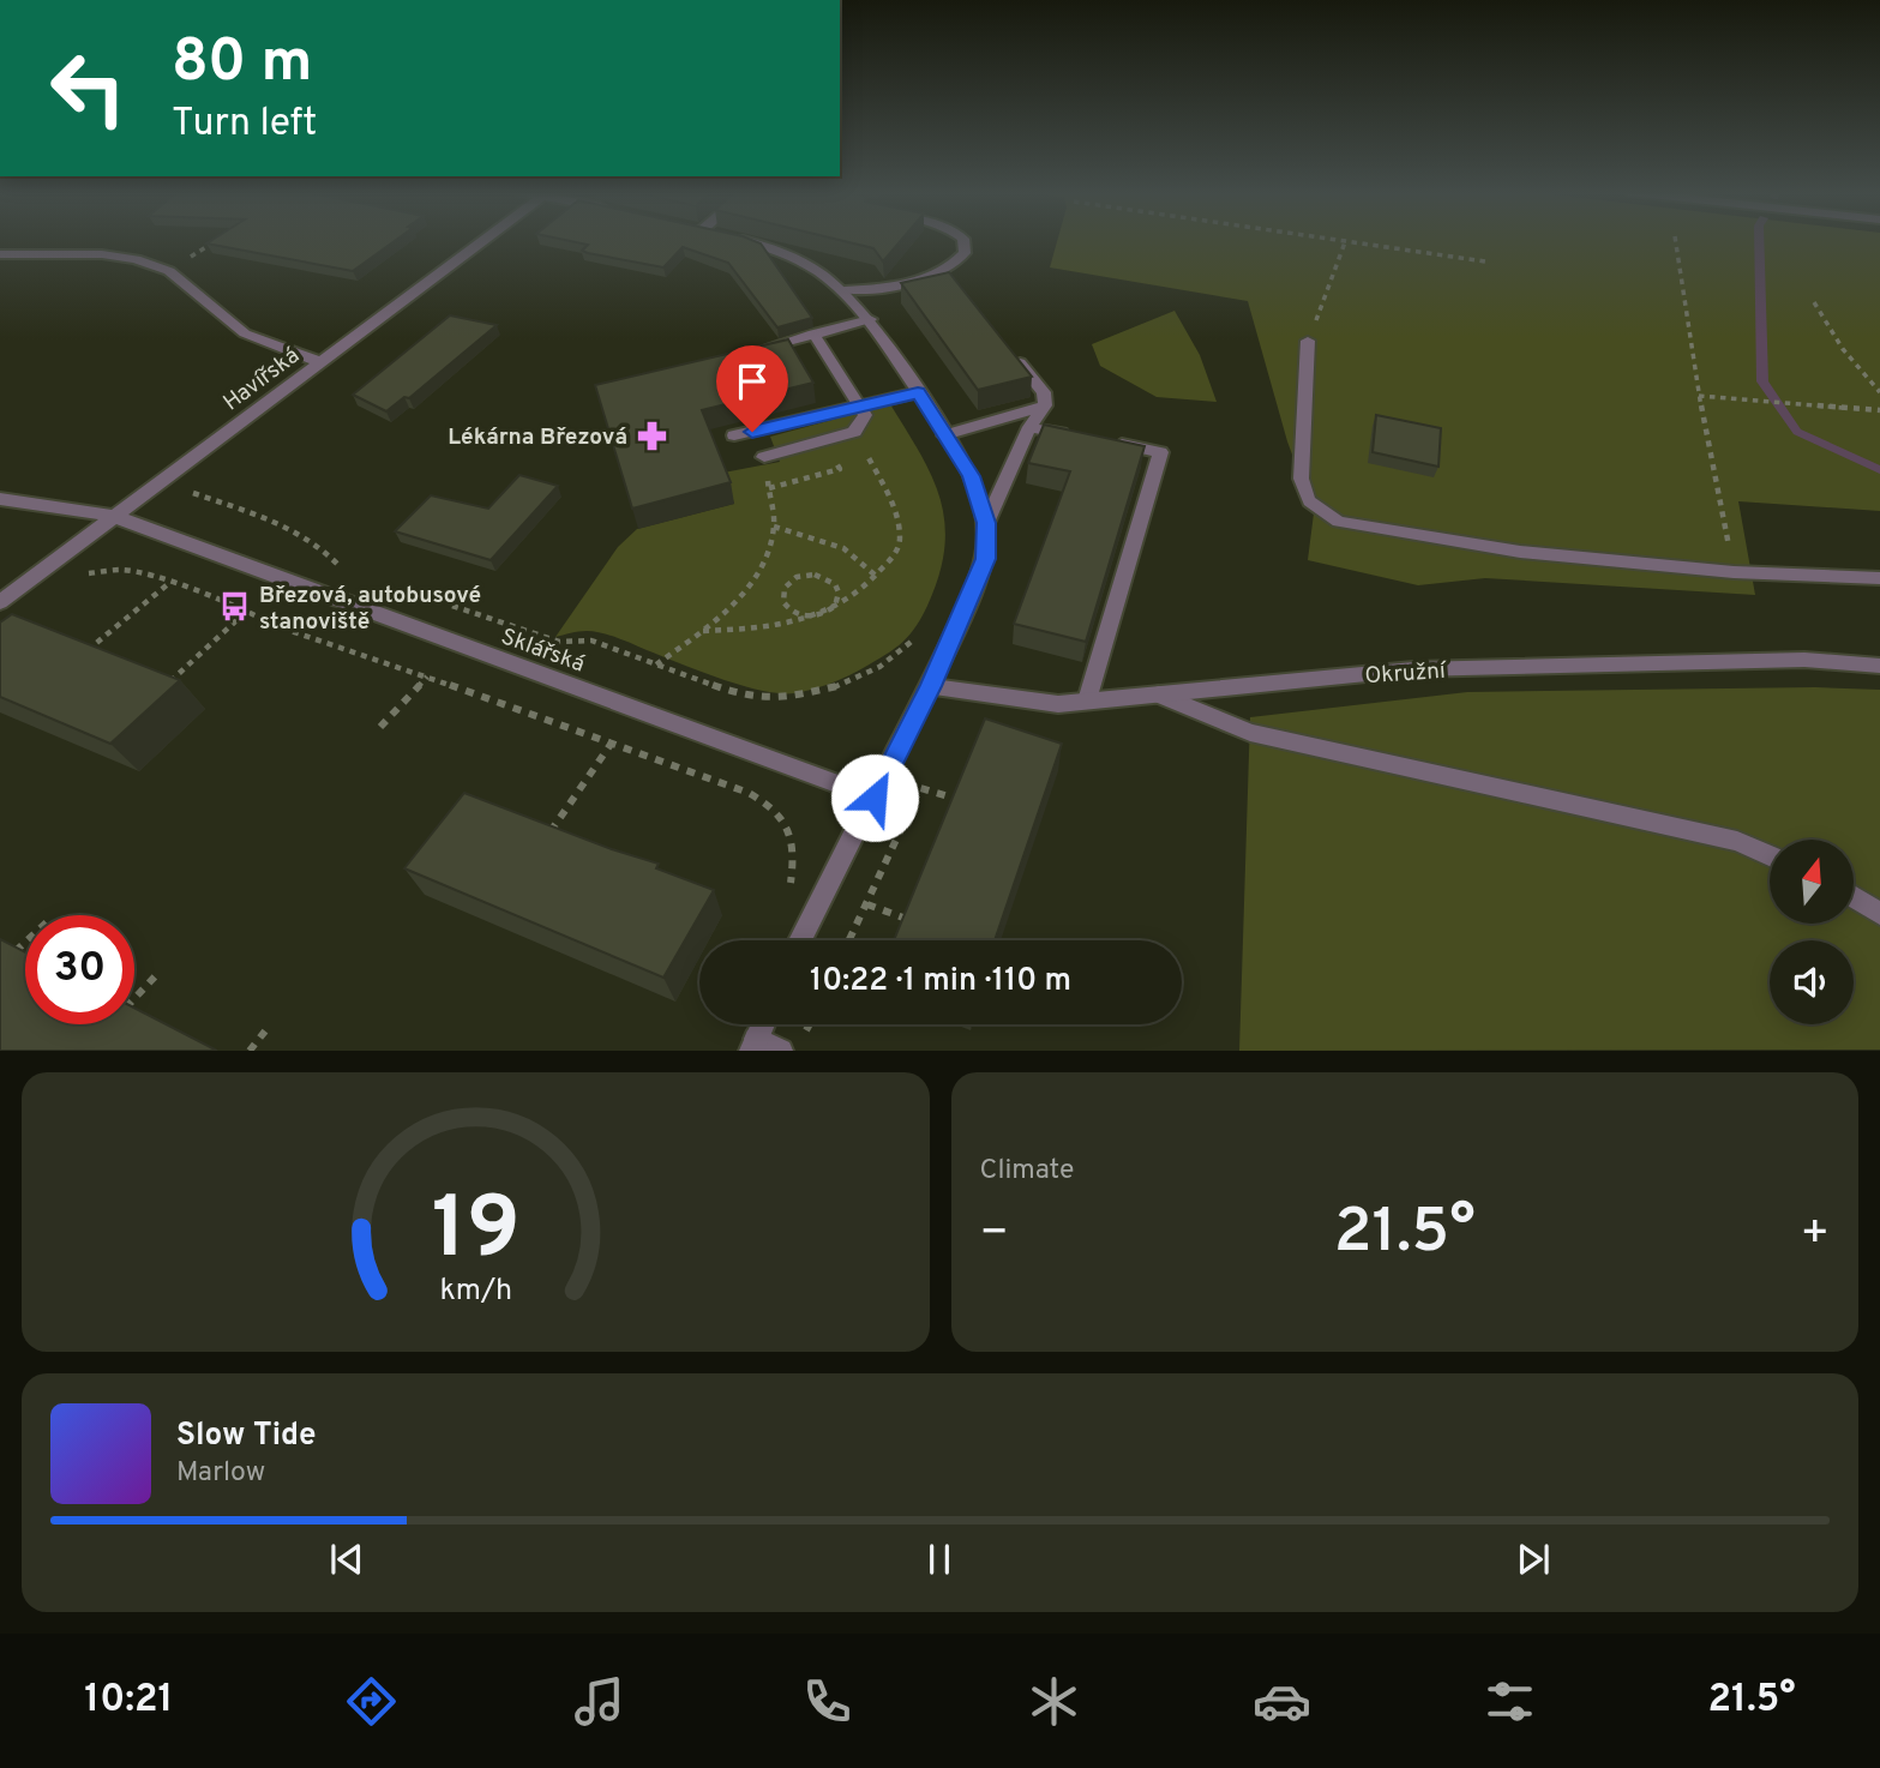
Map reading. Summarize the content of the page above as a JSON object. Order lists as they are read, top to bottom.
{
  "streets": {
    "street": ["Havířská", "Sklářská", "Okružní"]
  },
  "crossings": [
    ["Havířská", "Sklářská"]
  ],
  "places": {
    "pharmacy": ["Lékárna Březová"],
    "bus stop": ["Březová, autobusové stanoviště"]
  },
  "north": "top",
  "page": {
    "turn": ["80 m", "Turn left"],
    "limit": "30",
    "trip": "10:22 · 1 min · 110 m",
    "tile": "Climate",
    "heat": ["−", "21.5°", "+"],
    "song": ["Slow Tide", "Marlow"],
    "tabs": ["10:21", "21.5°"],
    "gauge": ["19", "km/h"]
  }
}
